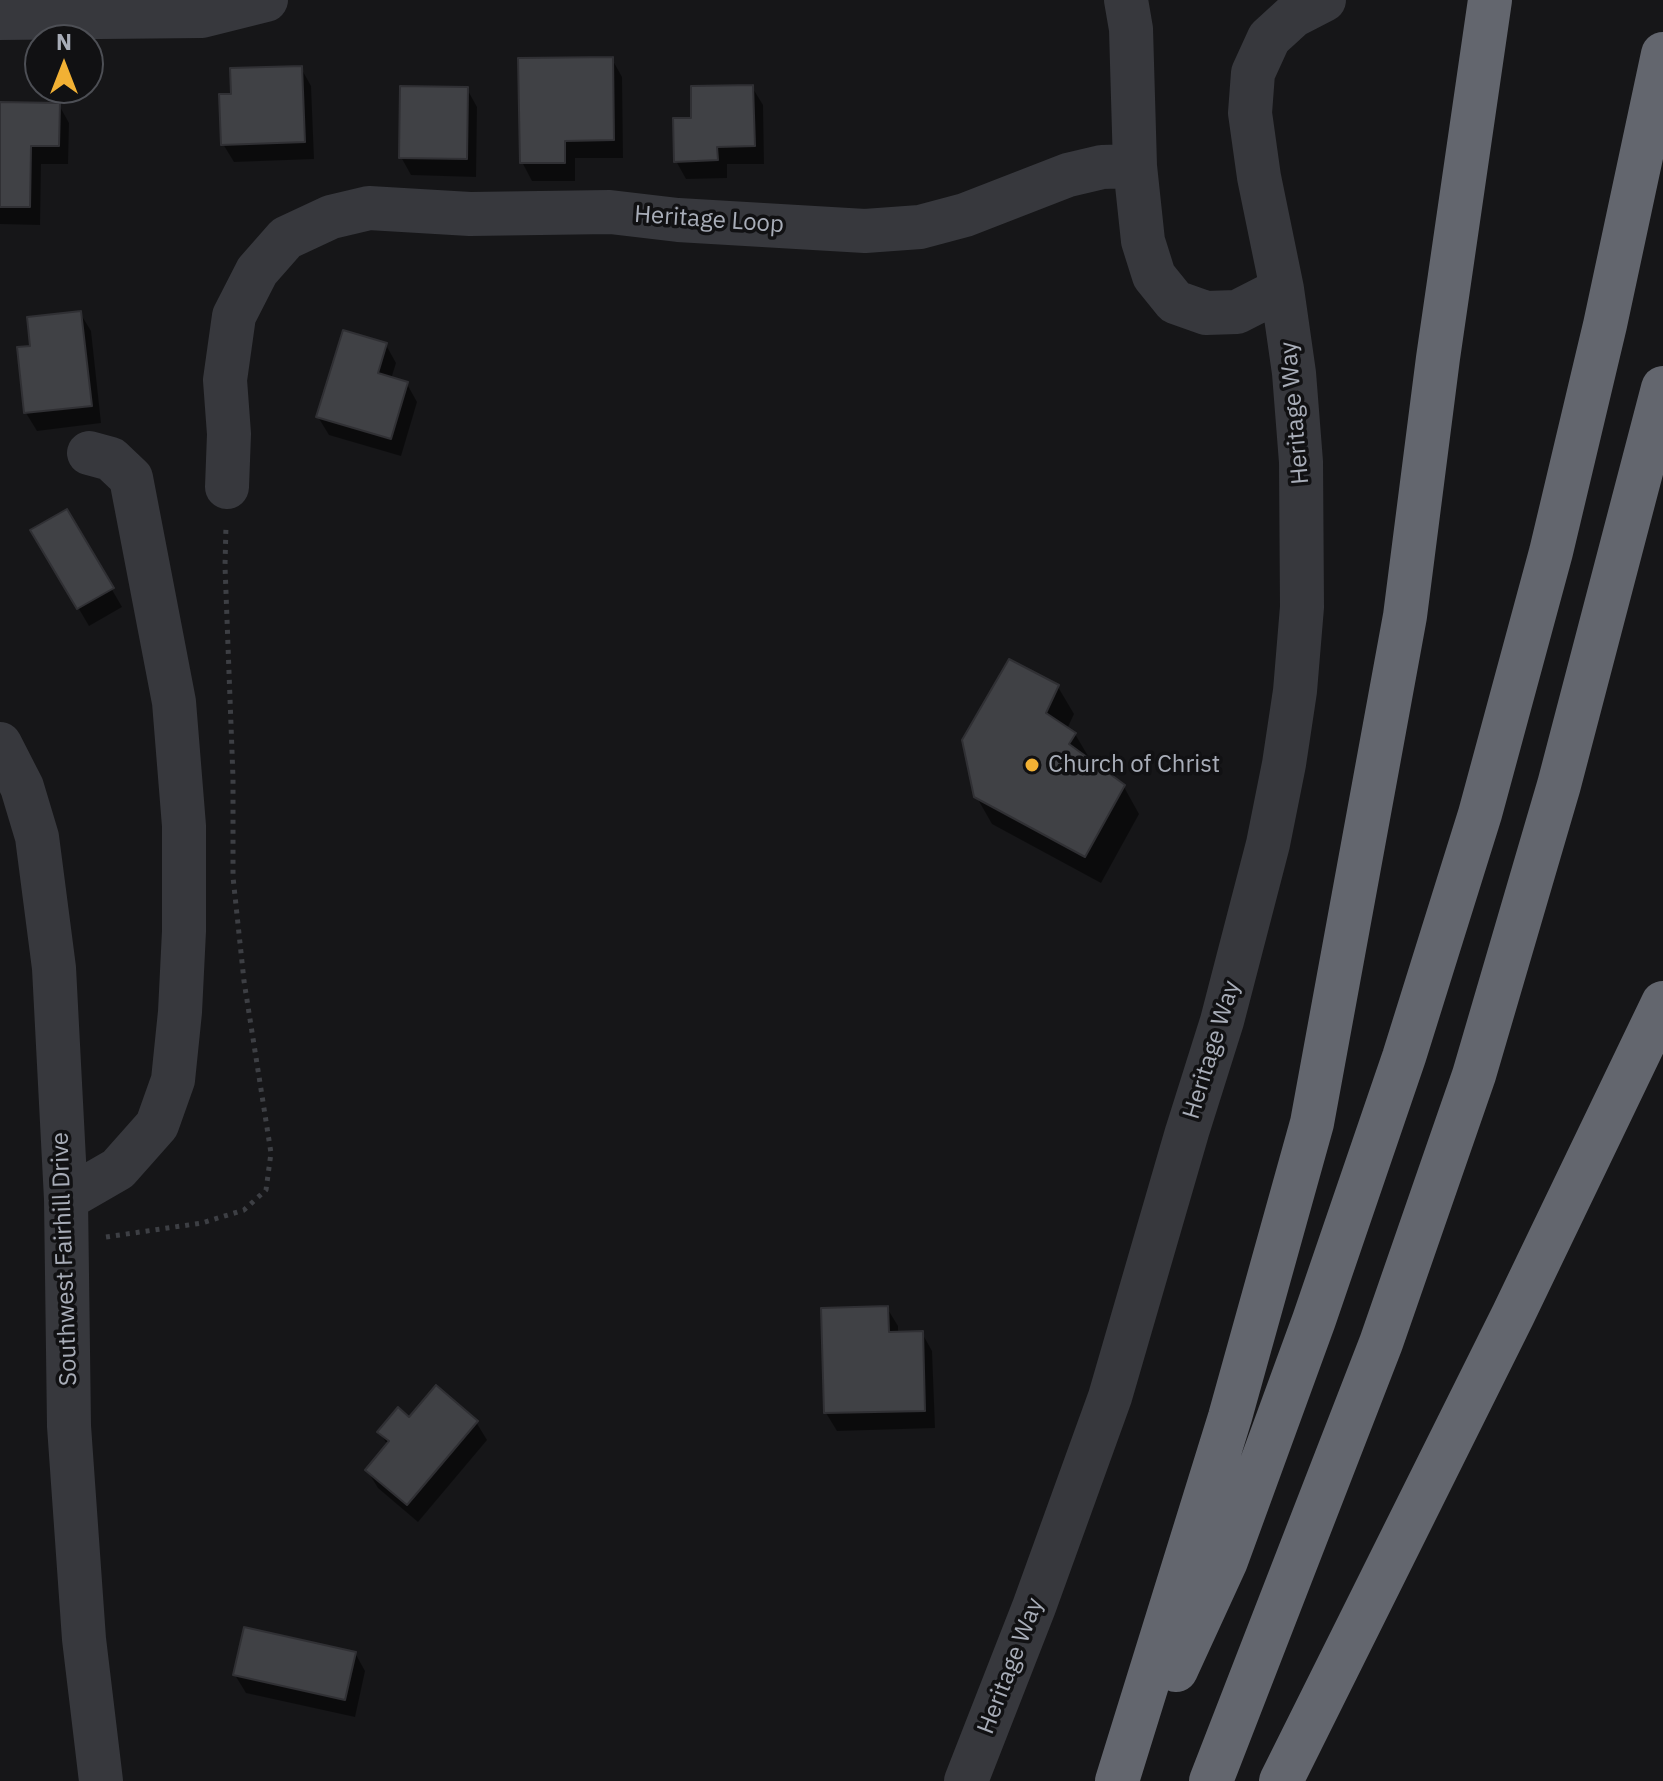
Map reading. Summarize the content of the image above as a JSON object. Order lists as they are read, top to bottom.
{
  "streets": {
    "street": ["Heritage Loop", "Heritage Way", "Southwest Fairhill Drive"]
  },
  "places": ["Church of Christ"],
  "north": "top"
}
